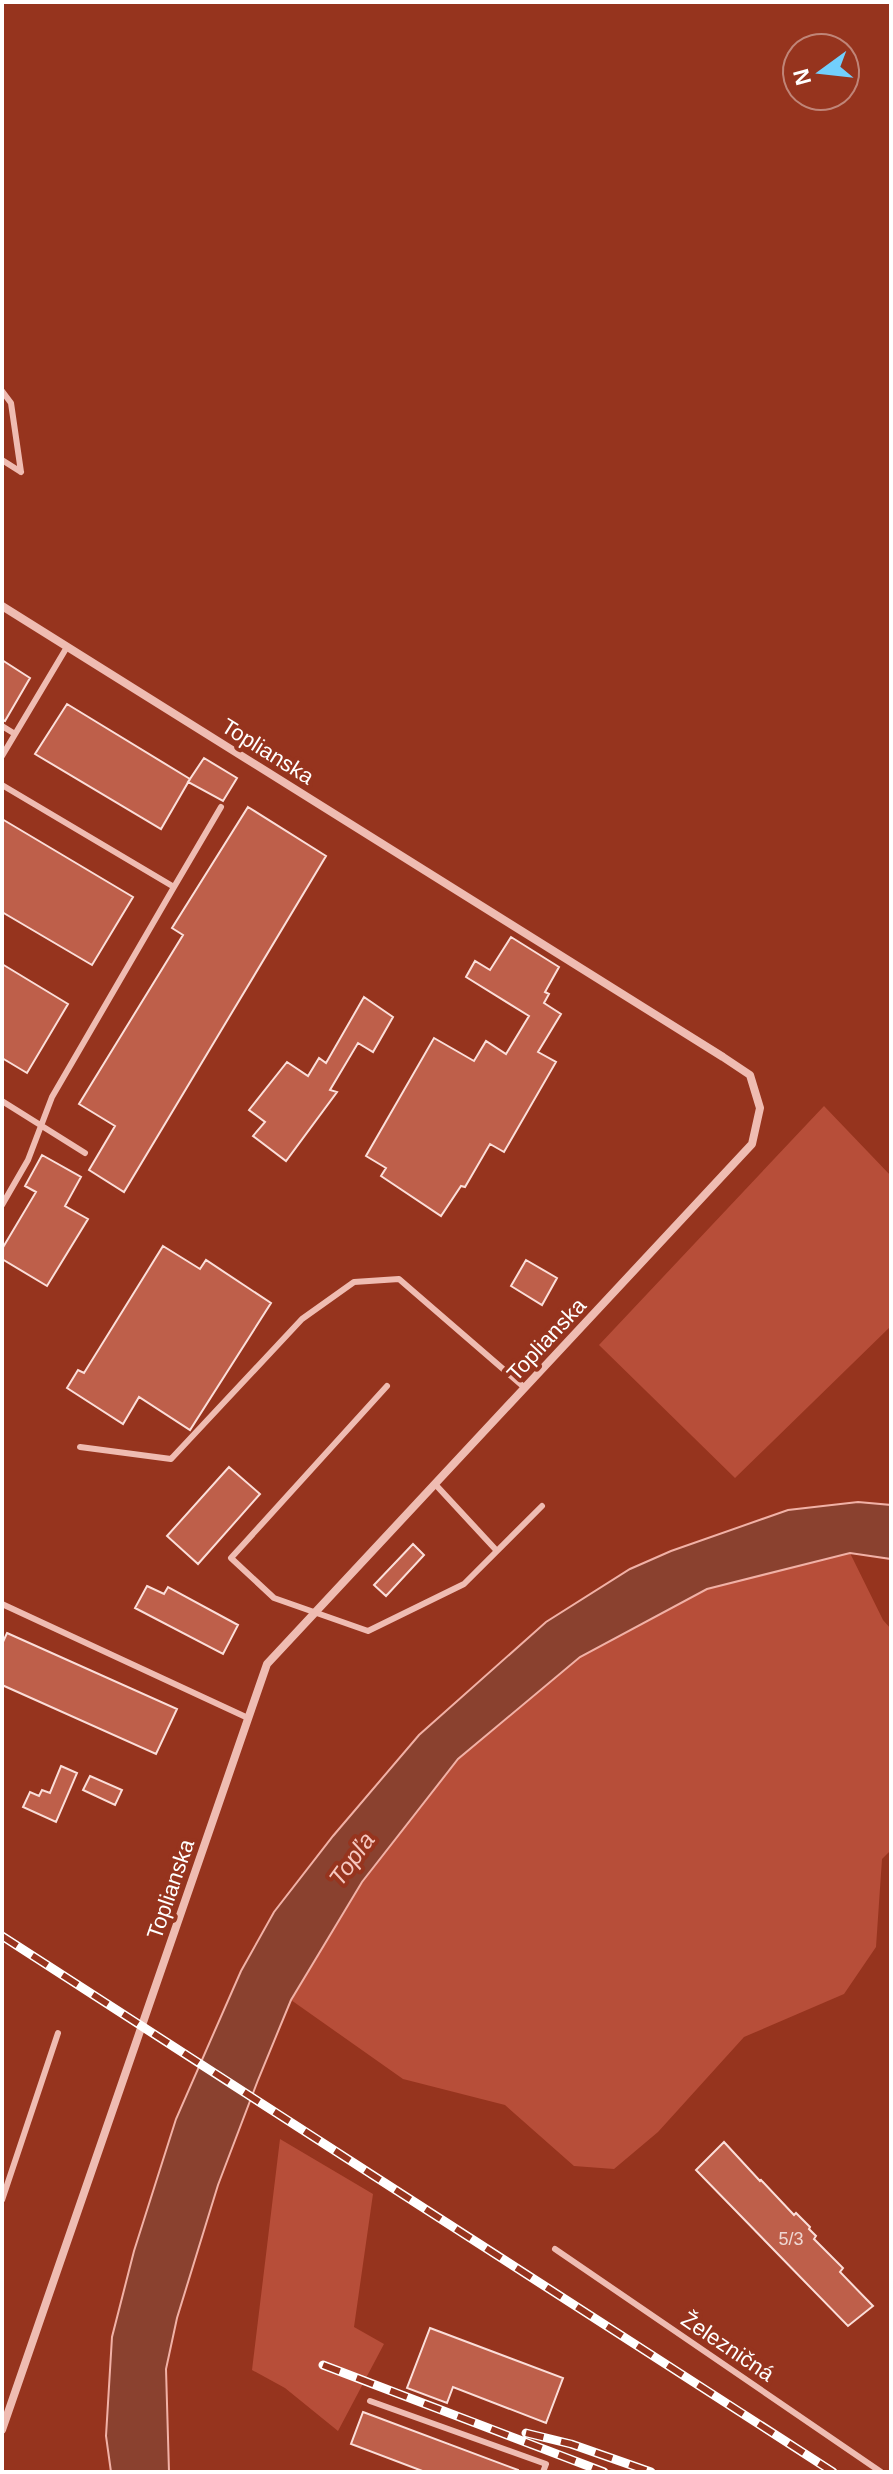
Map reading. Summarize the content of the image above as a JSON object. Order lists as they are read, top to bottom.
{
  "streets": {
    "street": ["Toplianska"],
    "lane": ["Železničná"]
  },
  "water": ["Topľa"],
  "house_numbers": ["5/3"],
  "north": "left"
}
